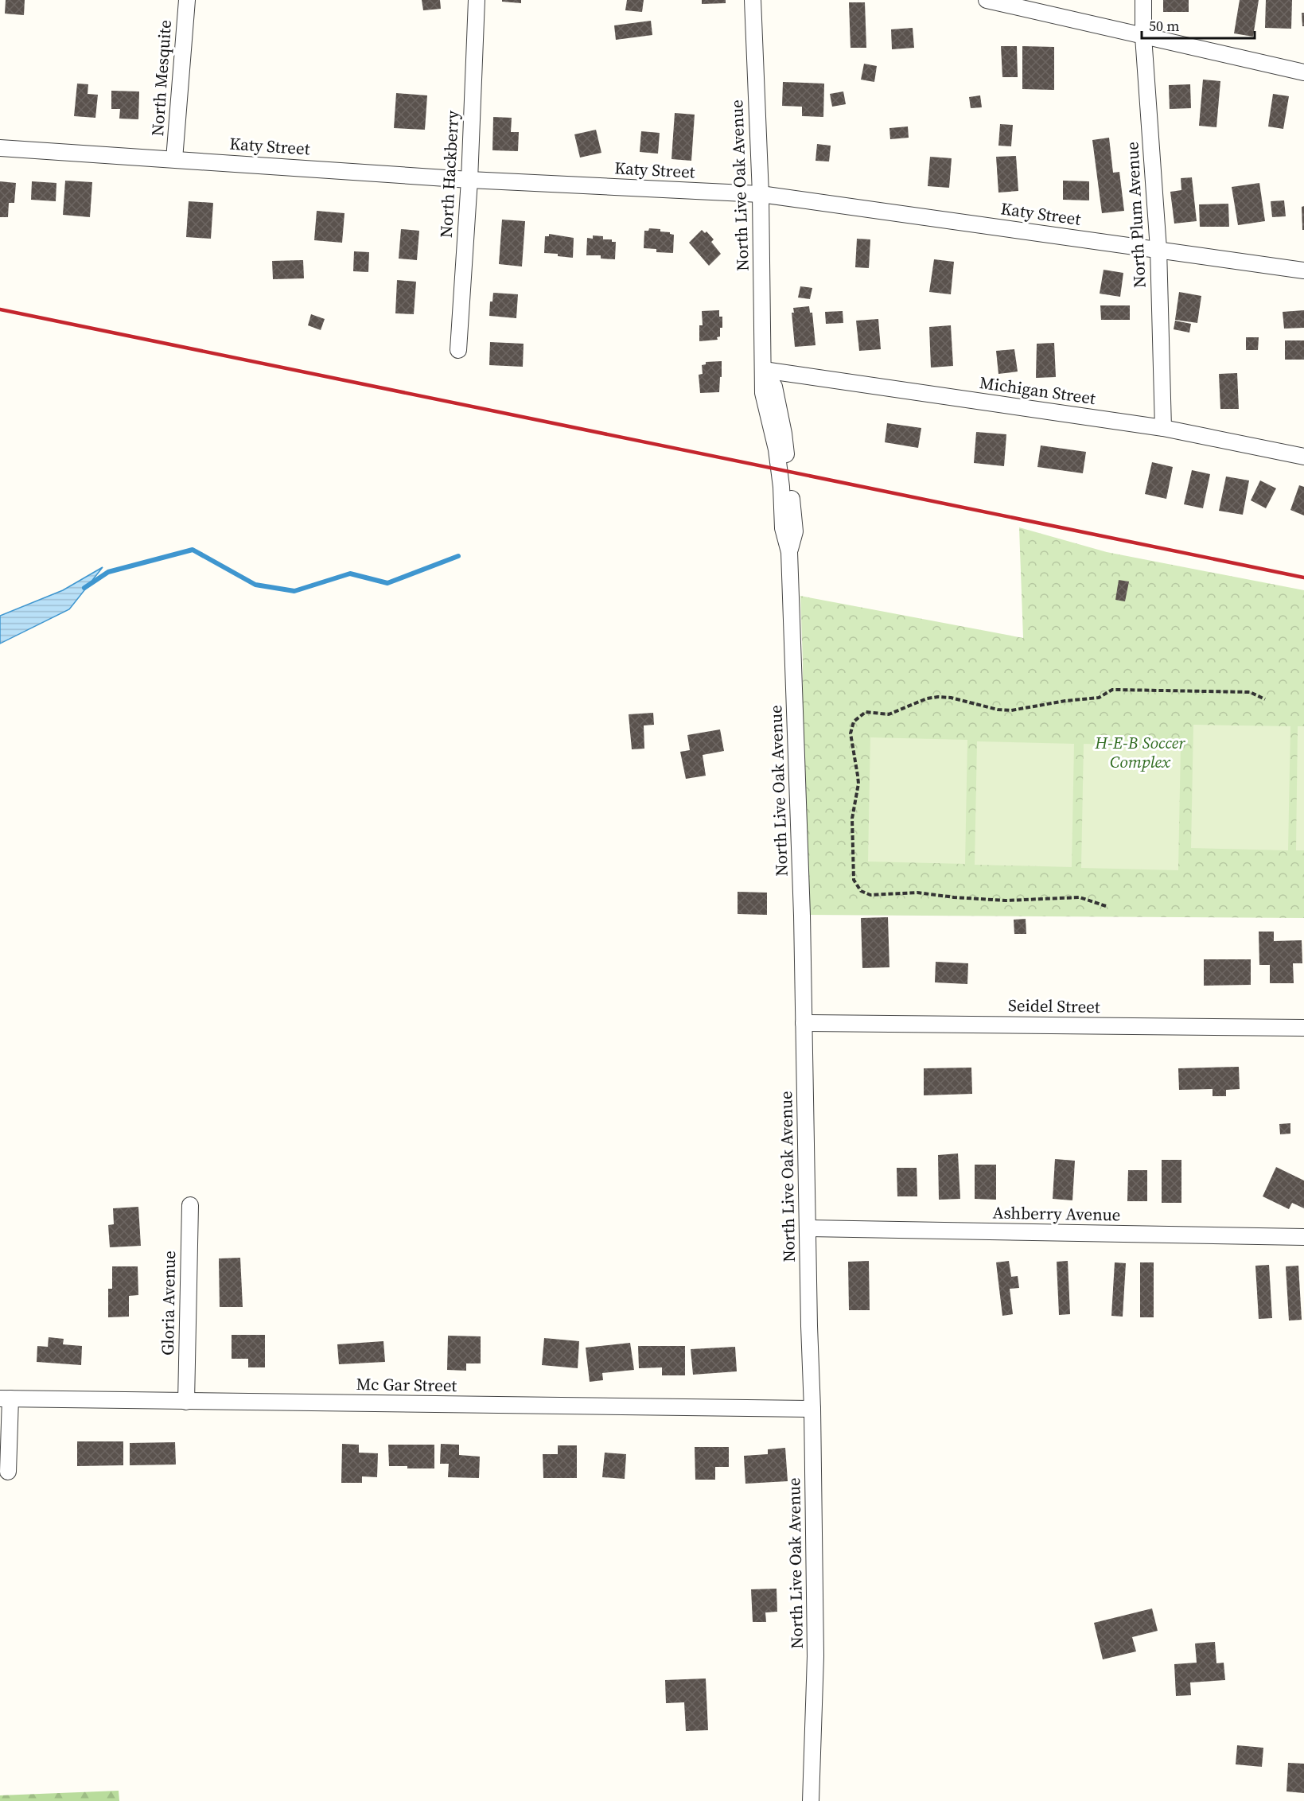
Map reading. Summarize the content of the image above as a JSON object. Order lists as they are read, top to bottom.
{
  "streets": {
    "street": [
      "North Mesquite",
      "Katy Street",
      "North Hackberry",
      "North Live Oak Avenue",
      "North Plum Avenue",
      "Michigan Street",
      "Seidel Street",
      "Ashberry Avenue",
      "Gloria Avenue",
      "Mc Gar Street"
    ]
  },
  "crossings": [
    ["North Mesquite", "Katy Street"],
    ["Katy Street", "North Hackberry"],
    ["Katy Street", "North Live Oak Avenue"],
    ["Katy Street", "North Plum Avenue"],
    ["North Live Oak Avenue", "Michigan Street"],
    ["North Live Oak Avenue", "Seidel Street"],
    ["North Live Oak Avenue", "Ashberry Avenue"],
    ["North Live Oak Avenue", "Mc Gar Street"],
    ["North Plum Avenue", "Michigan Street"],
    ["Gloria Avenue", "Mc Gar Street"]
  ],
  "parks": ["H-E-B Soccer Complex"],
  "scale_bar": "50 m"
}
